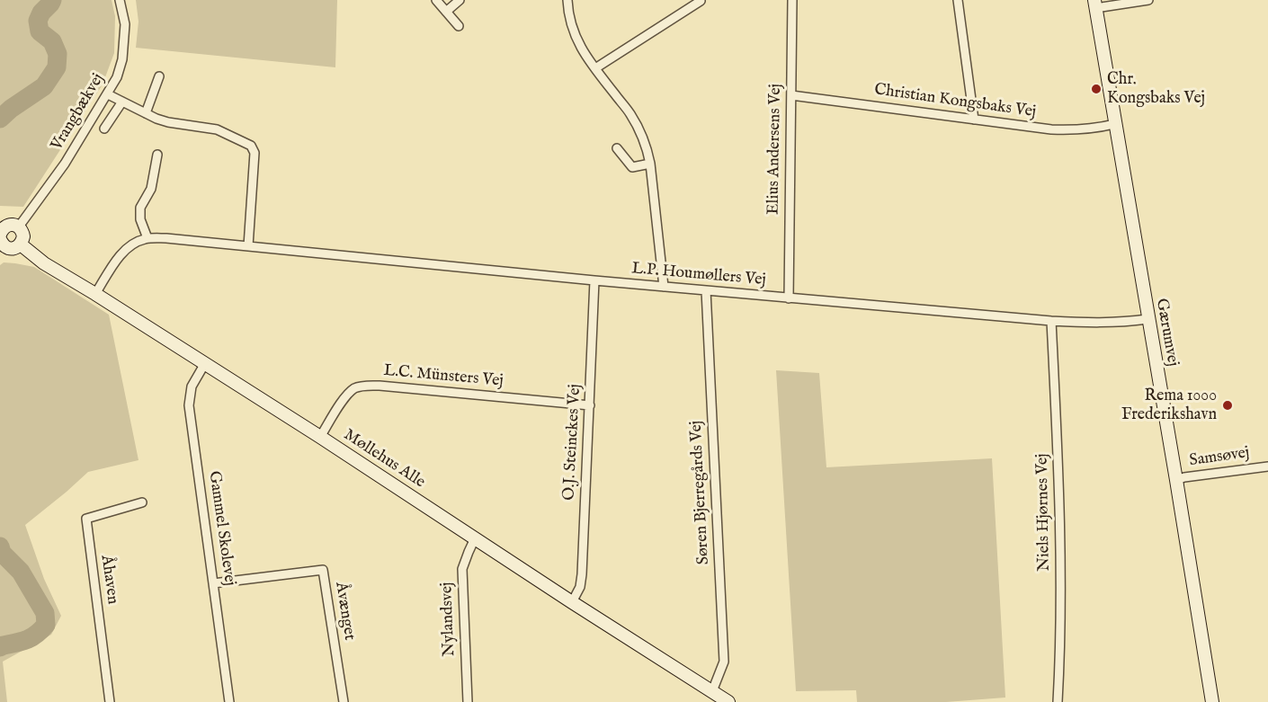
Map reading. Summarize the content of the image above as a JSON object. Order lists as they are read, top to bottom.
{
  "streets": {
    "street": [
      "Christian Kongsbaks Vej",
      "Vrangbækvej",
      "Elius Andersens Vej",
      "L.P. Houmøllers Vej",
      "Gærumvej",
      "L.C. Münsters Vej",
      "O.J. Steinckes Vej",
      "Samsøvej",
      "Møllehus Alle",
      "Søren Bjerregårds Vej",
      "Niels Hjørnes Vej",
      "Gammel Skolevej",
      "Åhaven",
      "Åvænget",
      "Nylandsvej"
    ]
  },
  "crossings": [
    ["Christian Kongsbaks Vej", "Elius Andersens Vej"],
    ["Christian Kongsbaks Vej", "Gærumvej"],
    ["Vrangbækvej", "Møllehus Alle"],
    ["Elius Andersens Vej", "L.P. Houmøllers Vej"],
    ["L.P. Houmøllers Vej", "Gærumvej"],
    ["L.P. Houmøllers Vej", "O.J. Steinckes Vej"],
    ["L.P. Houmøllers Vej", "Søren Bjerregårds Vej"],
    ["L.P. Houmøllers Vej", "Niels Hjørnes Vej"],
    ["Gærumvej", "Samsøvej"],
    ["L.C. Münsters Vej", "O.J. Steinckes Vej"],
    ["L.C. Münsters Vej", "Møllehus Alle"],
    ["O.J. Steinckes Vej", "Møllehus Alle"],
    ["Møllehus Alle", "Søren Bjerregårds Vej"],
    ["Møllehus Alle", "Gammel Skolevej"],
    ["Møllehus Alle", "Nylandsvej"],
    ["Gammel Skolevej", "Åvænget"]
  ],
  "places": ["Chr. Kongsbaks Vej", "Rema 1000 Frederikshavn"]
}
